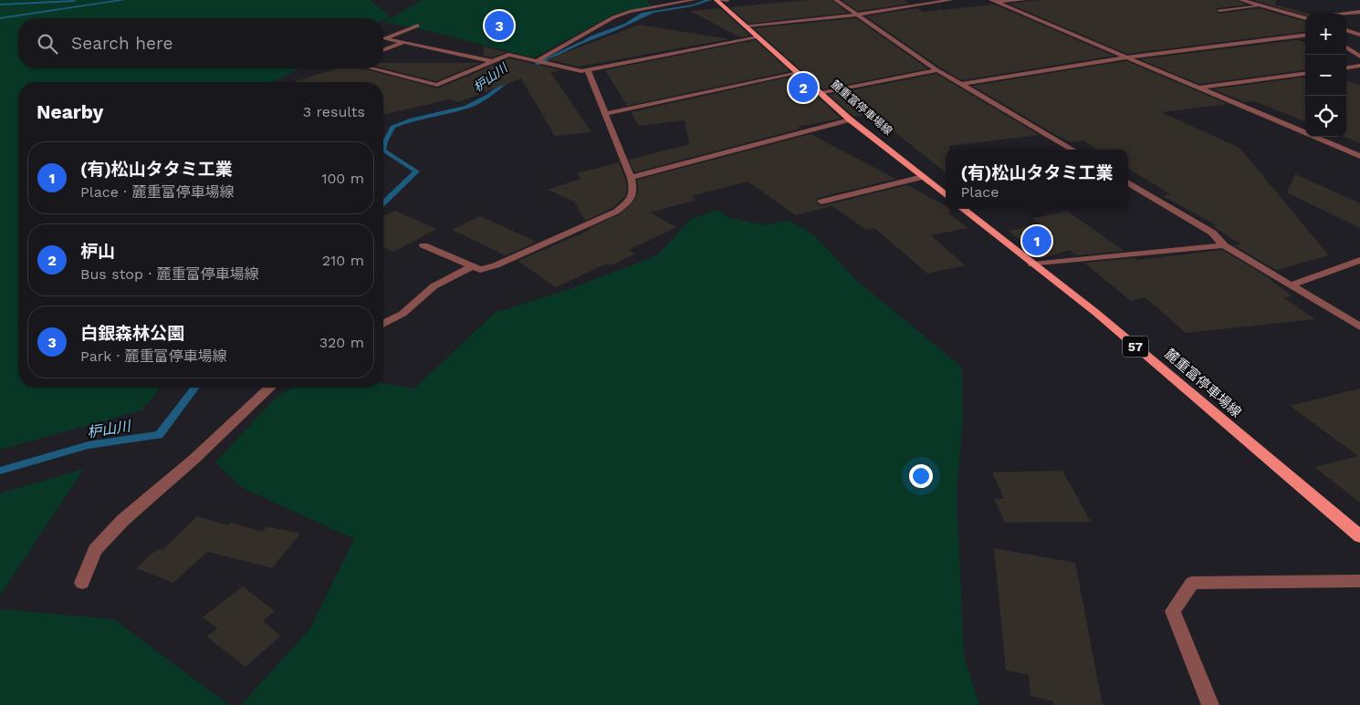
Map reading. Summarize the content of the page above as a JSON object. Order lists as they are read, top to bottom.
{
  "streets": {
    "main road": ["麓重富停車場線", "57"]
  },
  "water": ["枦山川"],
  "page": {
    "pins": ["3", "2", "1"],
    "map_buttons": ["+", "−"],
    "search": "Search here",
    "heading": ["Nearby", "3 results"],
    "list": [
      {
        "mark": "1",
        "name": "(有)松山タタミ工業",
        "note": "Place · 麓重富停車場線",
        "value": "100 m"
      },
      {
        "mark": "2",
        "name": "枦山",
        "note": "Bus stop · 麓重富停車場線",
        "value": "210 m"
      },
      {
        "mark": "3",
        "name": "白銀森林公園",
        "note": "Park · 麓重富停車場線",
        "value": "320 m"
      }
    ],
    "popup": ["(有)松山タタミ工業", "Place"]
  }
}
